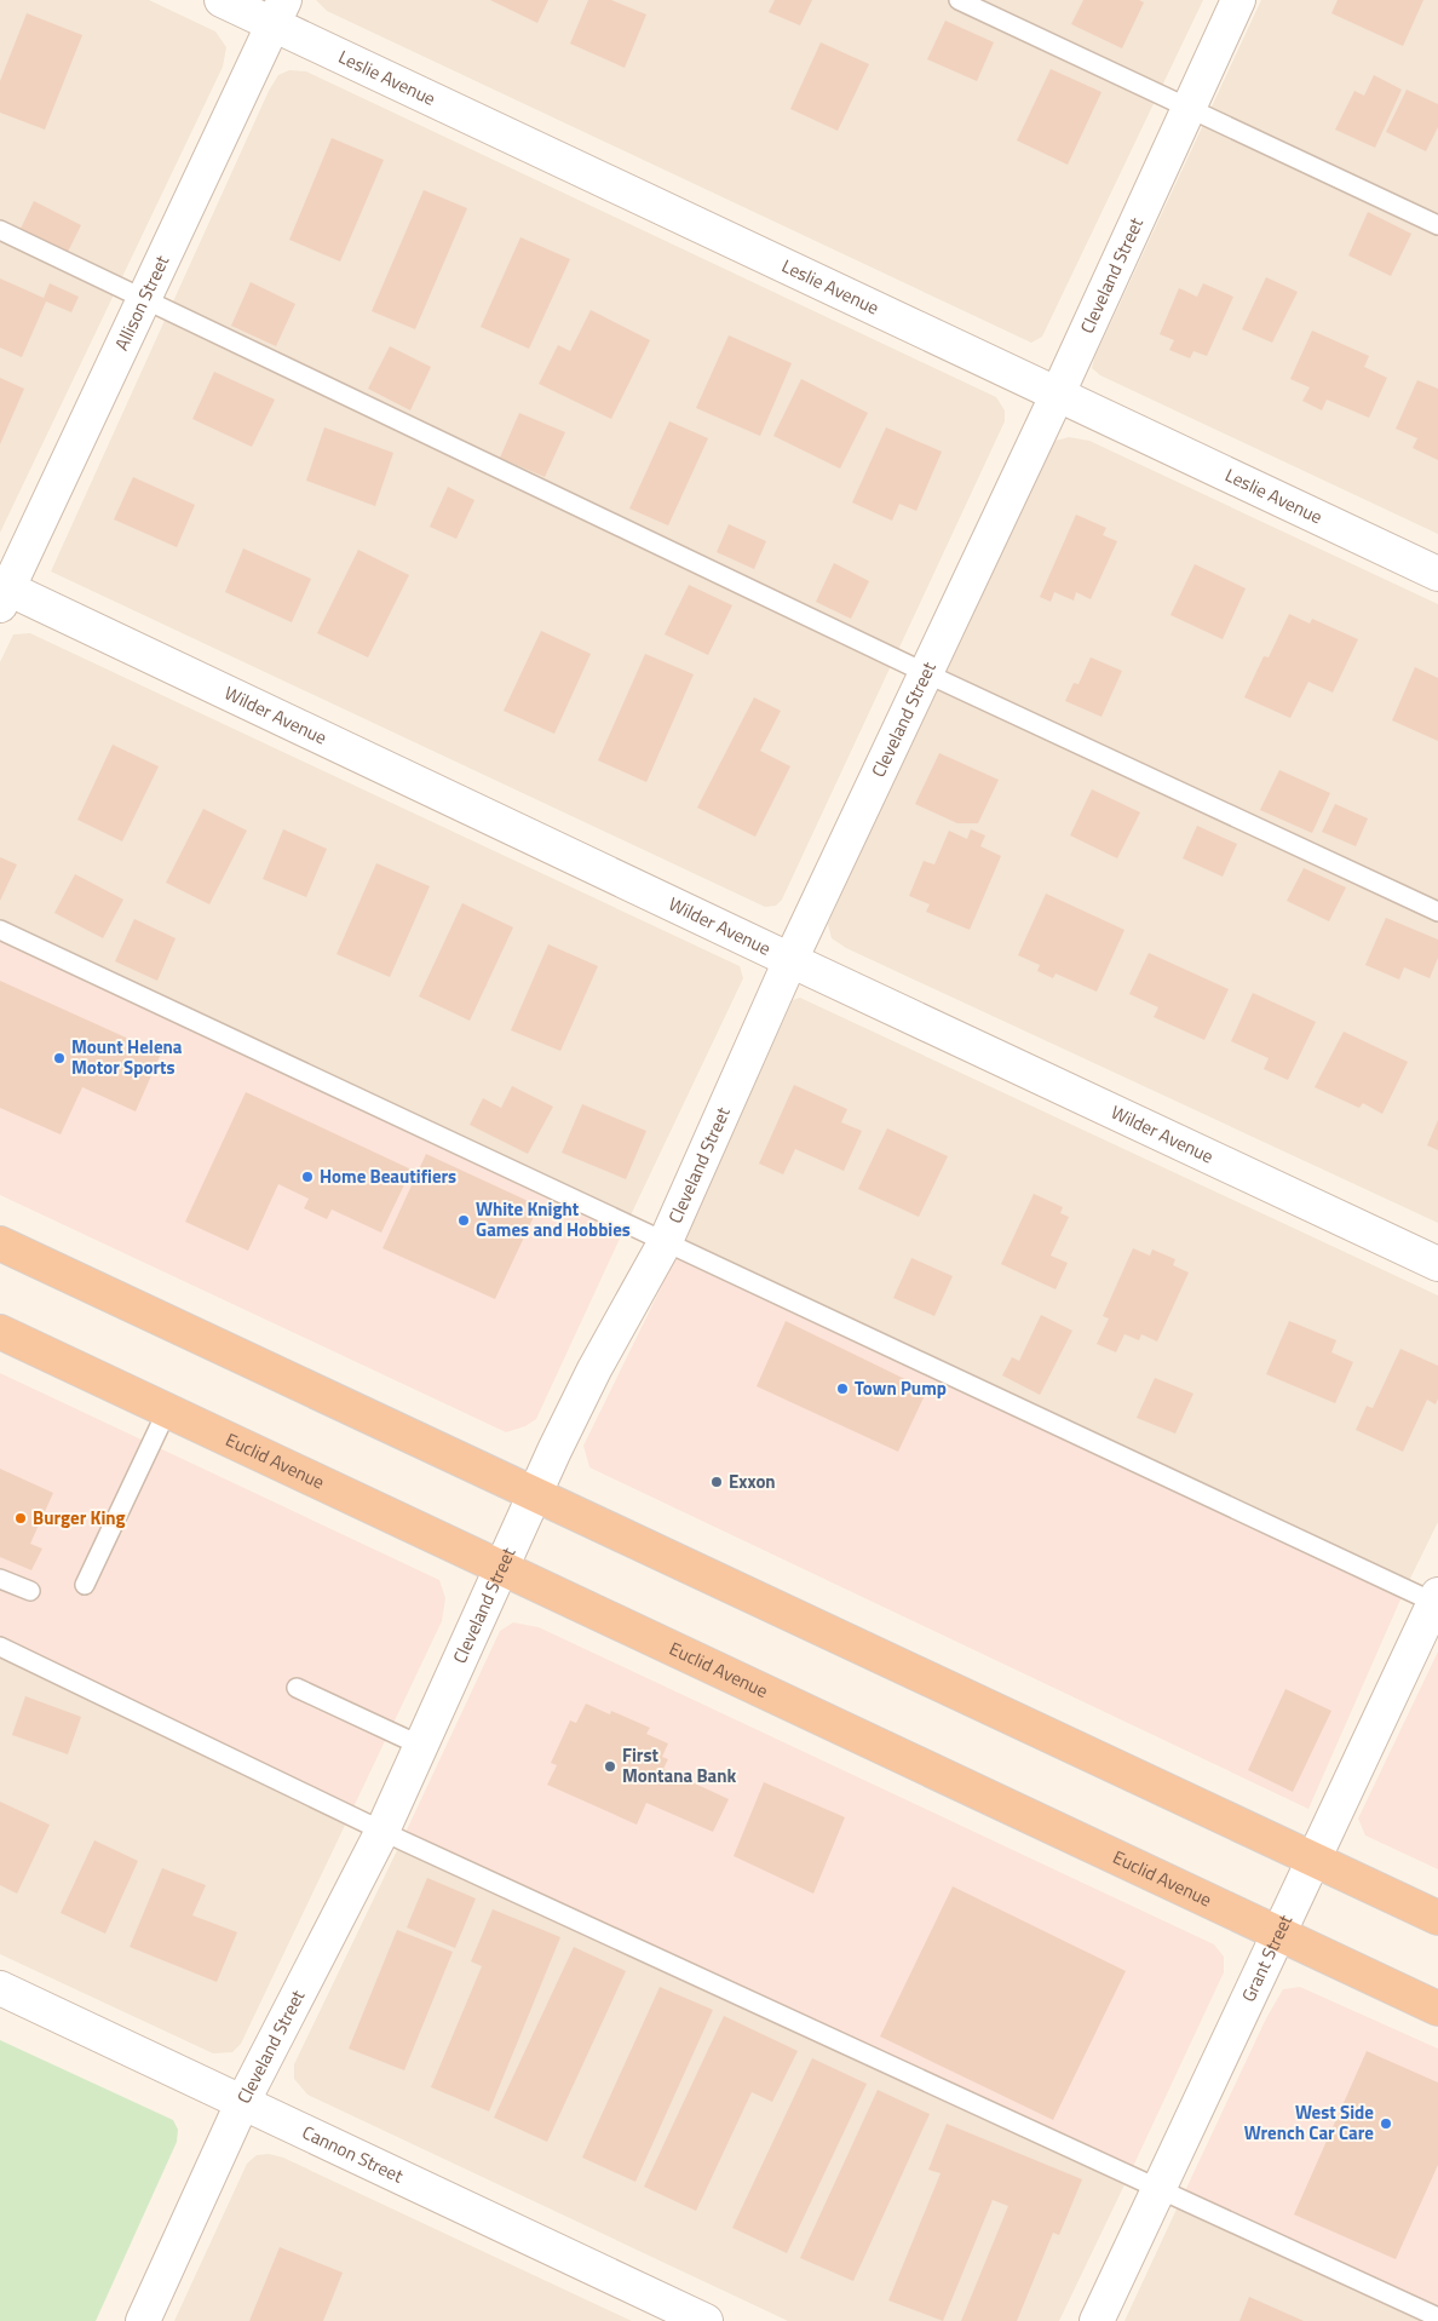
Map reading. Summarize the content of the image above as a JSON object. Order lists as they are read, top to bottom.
{
  "streets": {
    "highway": ["Euclid Avenue"],
    "street": [
      "Leslie Avenue",
      "Cleveland Street",
      "Allison Street",
      "Wilder Avenue",
      "Grant Street",
      "Cannon Street"
    ]
  },
  "crossings": [
    ["Leslie Avenue", "Cleveland Street"],
    ["Leslie Avenue", "Allison Street"],
    ["Cleveland Street", "Wilder Avenue"],
    ["Cleveland Street", "Euclid Avenue"],
    ["Cleveland Street", "Cannon Street"],
    ["Allison Street", "Wilder Avenue"],
    ["Euclid Avenue", "Grant Street"]
  ],
  "places": [
    "Mount Helena Motor Sports",
    "Home Beautifiers",
    "White Knight Games and Hobbies",
    "Town Pump",
    "Exxon",
    "Burger King",
    "First Montana Bank",
    "West Side Wrench Car Care"
  ]
}
